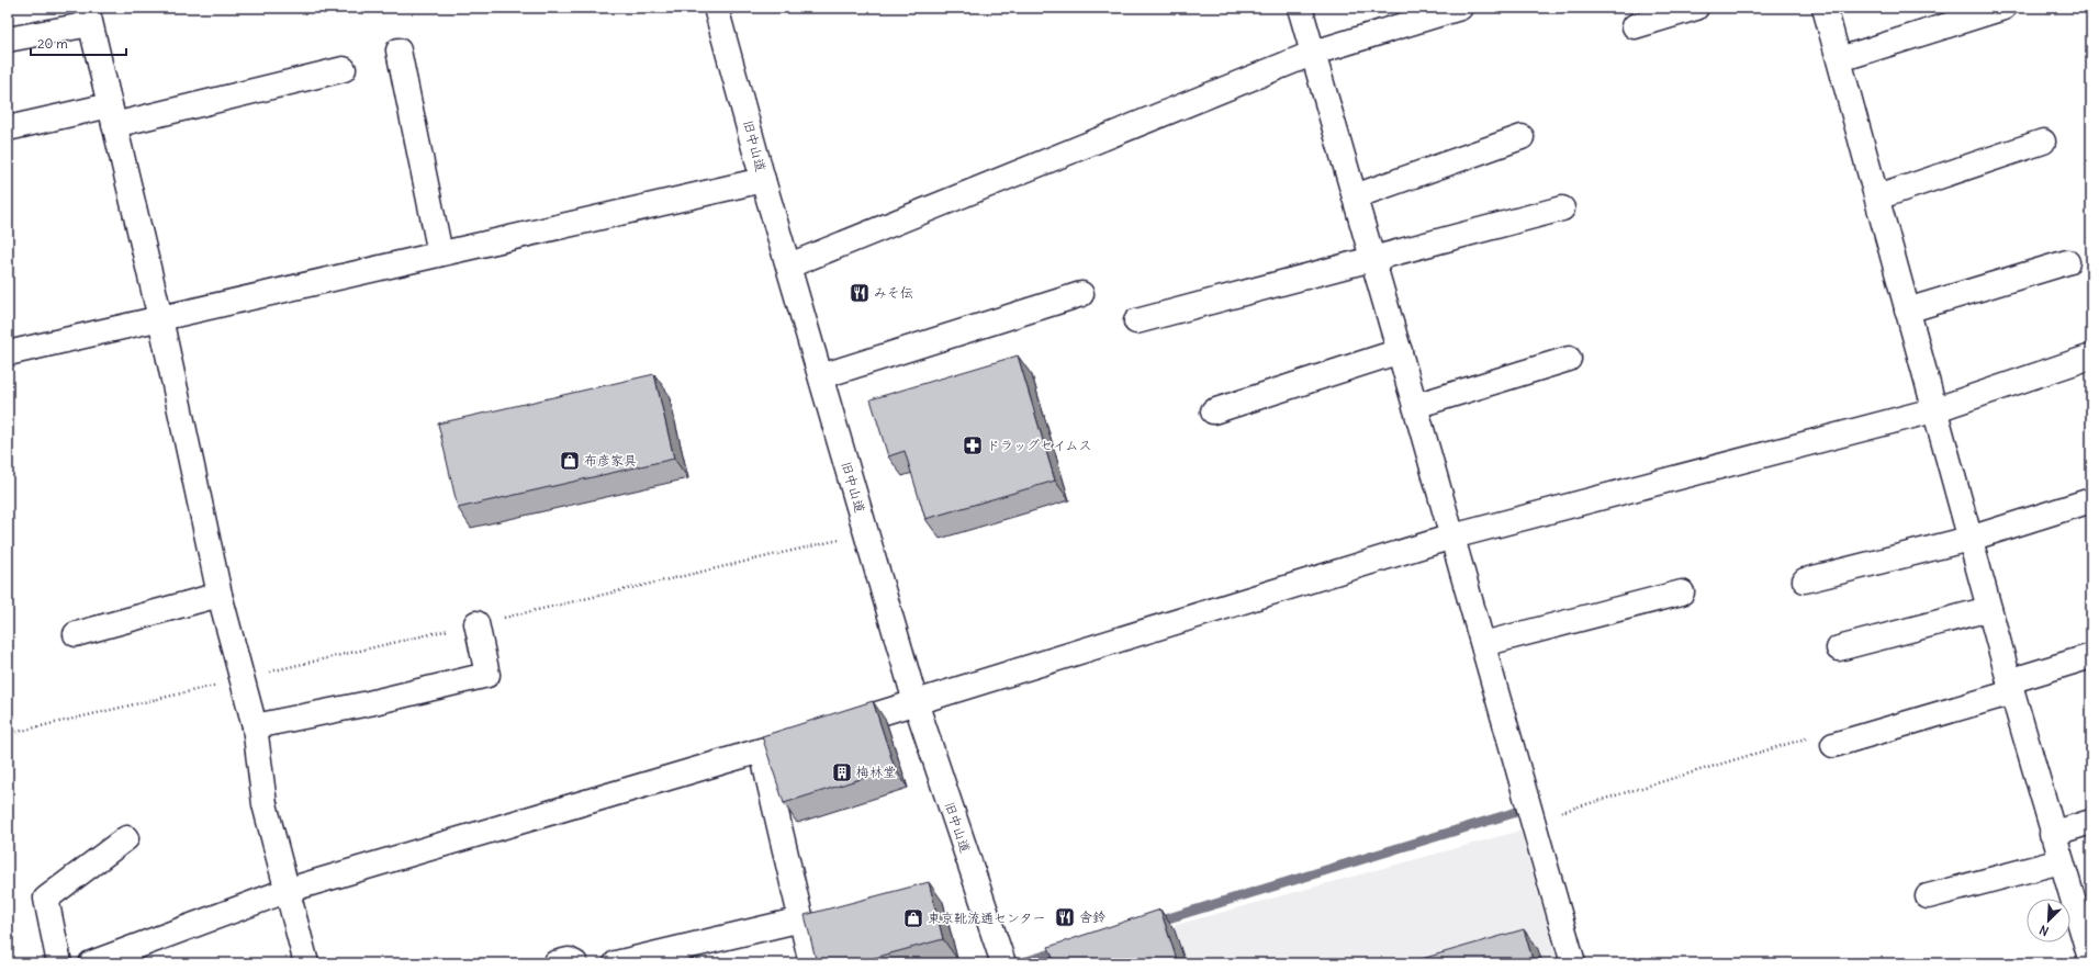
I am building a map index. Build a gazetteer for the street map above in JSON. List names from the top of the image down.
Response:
{
  "streets": {
    "street": ["旧中山道"]
  },
  "places": {
    "restaurant": ["みそ伝", "舎鈴"],
    "pharmacy": ["ドラッグセイムス"],
    "shop": ["布彦家具", "東京靴流通センター"],
    "building": ["梅林堂"]
  },
  "scale_bar": "20 m",
  "north": "bottom left"
}
